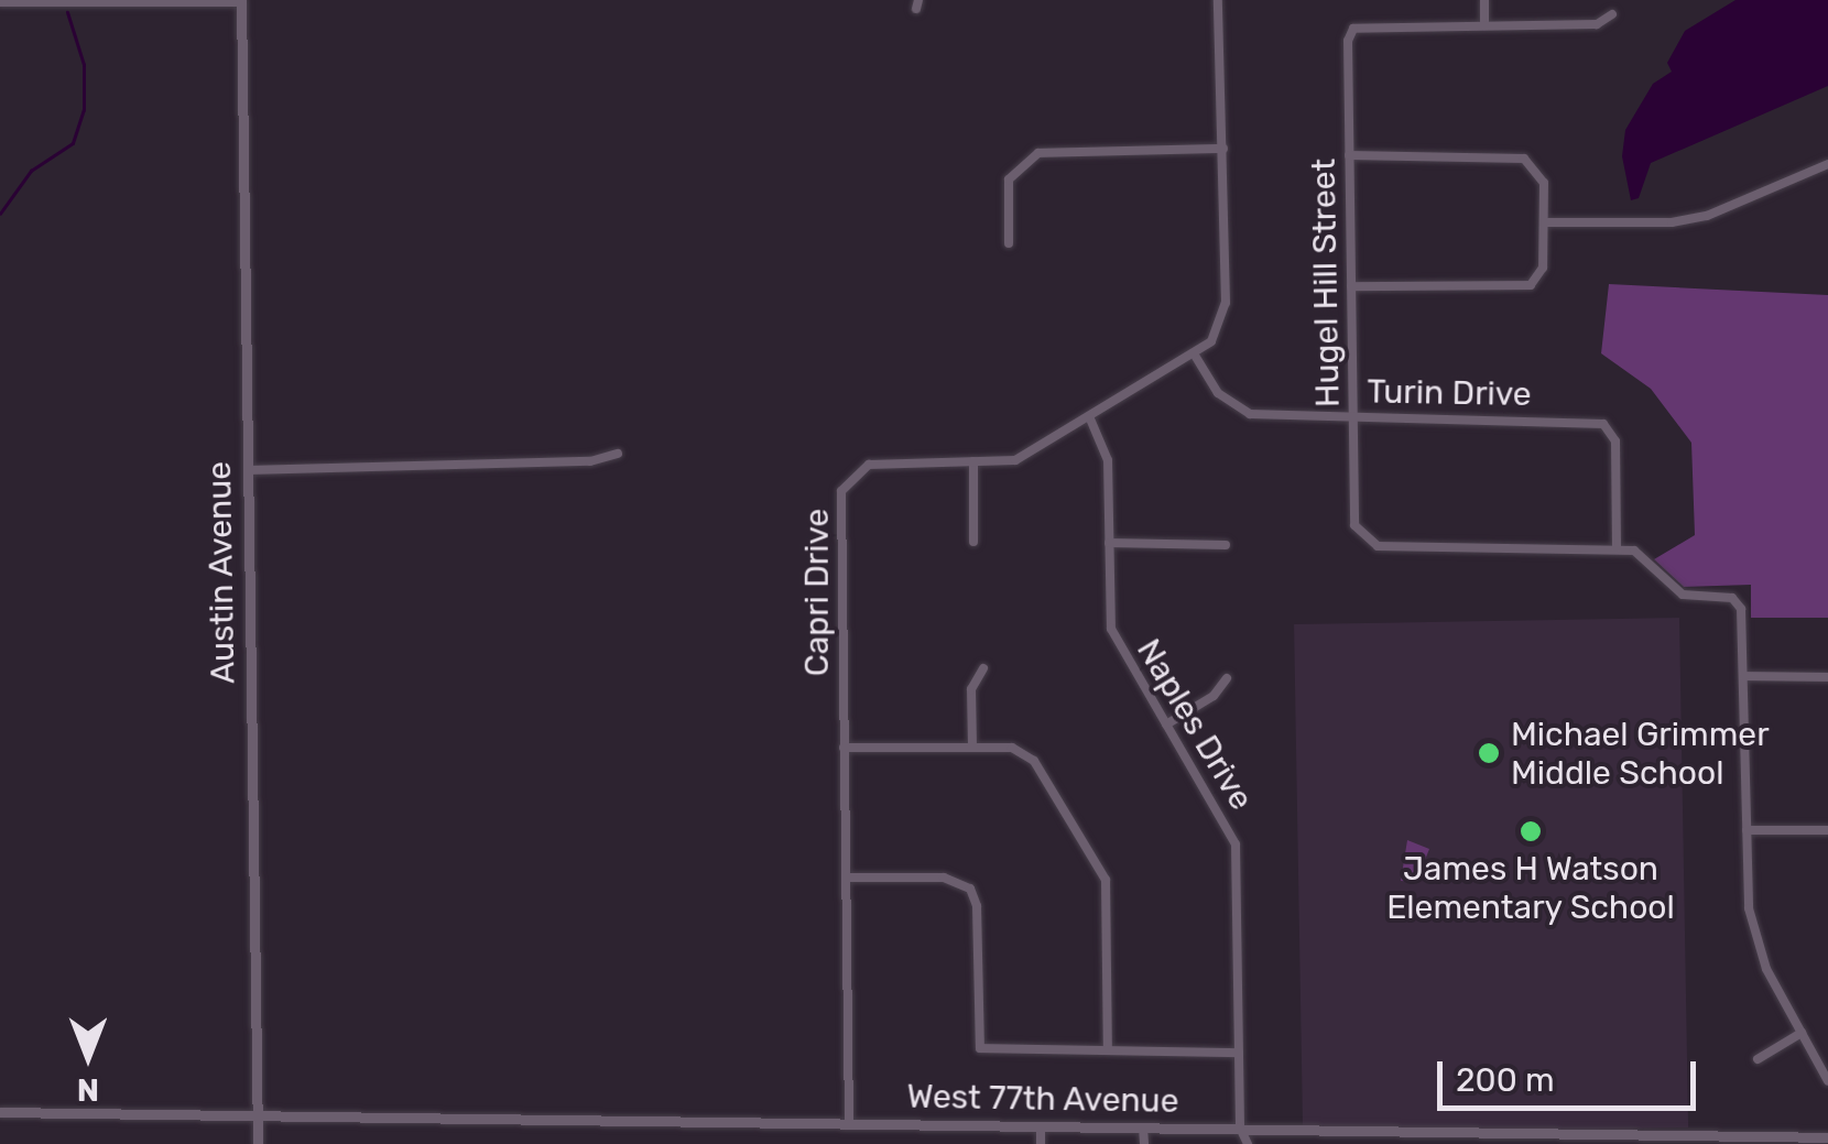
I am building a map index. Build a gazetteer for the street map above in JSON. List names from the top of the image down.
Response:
{
  "streets": {
    "street": [
      "Hugel Hill Street",
      "Turin Drive",
      "Austin Avenue",
      "Capri Drive",
      "Naples Drive",
      "West 77th Avenue"
    ]
  },
  "crossings": [
    ["Hugel Hill Street", "Turin Drive"],
    ["Turin Drive", "Capri Drive"],
    ["Austin Avenue", "West 77th Avenue"],
    ["Capri Drive", "Naples Drive"],
    ["Capri Drive", "West 77th Avenue"],
    ["Naples Drive", "West 77th Avenue"]
  ],
  "places": ["Michael Grimmer Middle School", "James H Watson Elementary School"],
  "scale_bar": "200 m",
  "north": "bottom"
}
